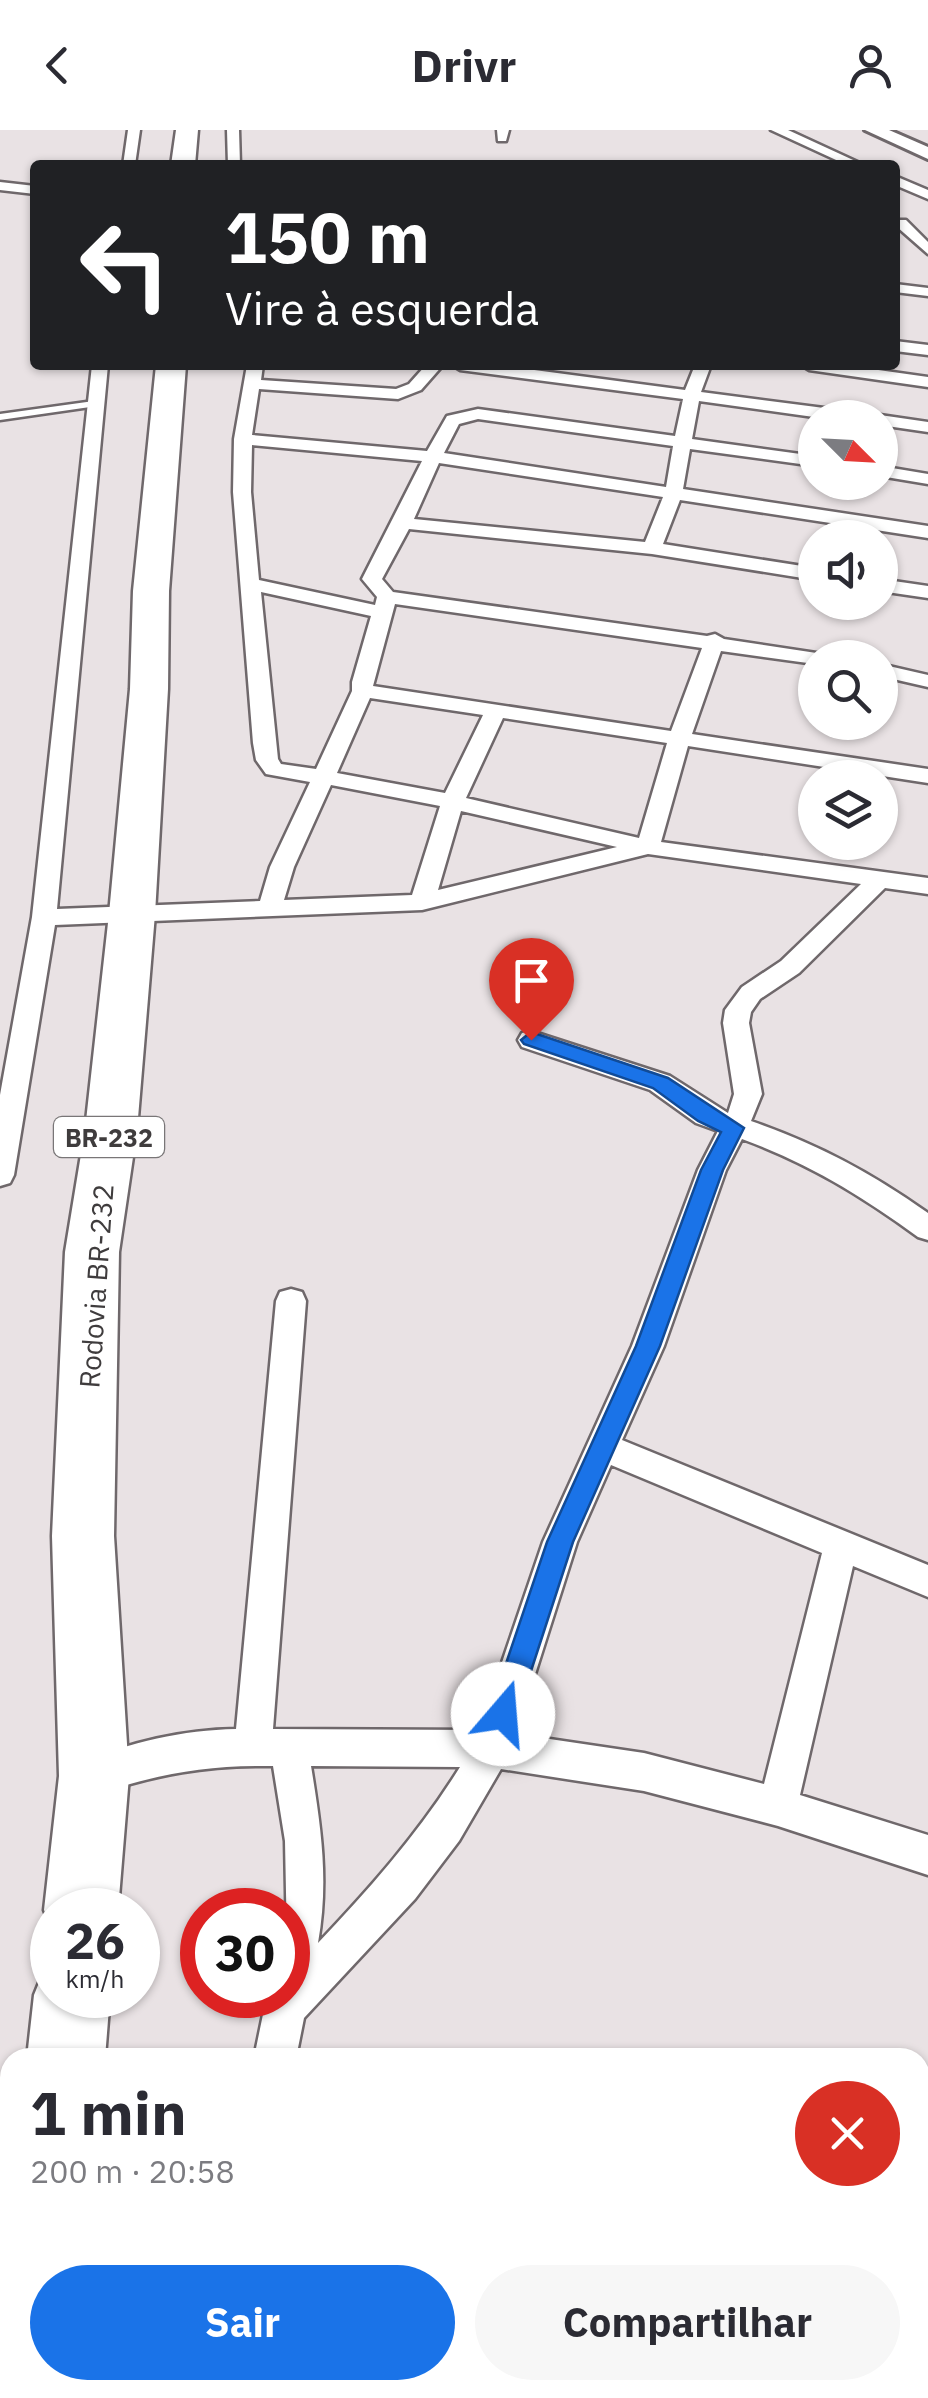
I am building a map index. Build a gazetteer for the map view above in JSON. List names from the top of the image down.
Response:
{
  "streets": {
    "highway": ["BR-232", "Rodovia BR-232"]
  },
  "north": "bottom right",
  "page": {
    "header": "Drivr",
    "turn": ["150 m", "Vire à esquerda"],
    "speed": "26 km/h",
    "limit": "30",
    "heading": ["1 min", "200 m · 20:58"],
    "buttons": ["Sair", "Compartilhar"]
  }
}
